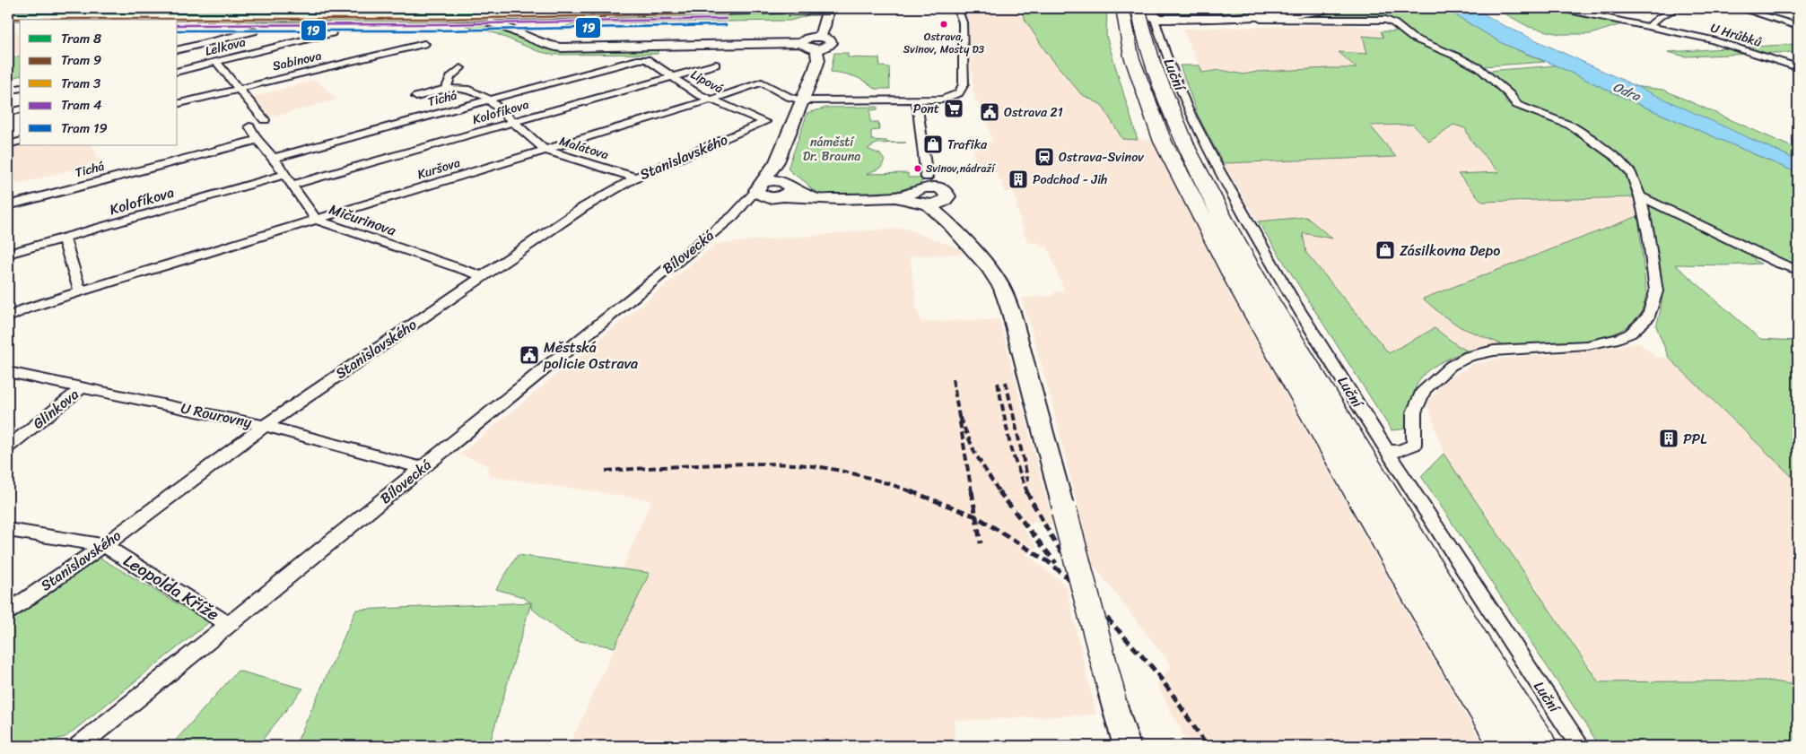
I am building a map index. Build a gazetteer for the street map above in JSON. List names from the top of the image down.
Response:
{
  "streets": {
    "street": [
      "U Hrůbků",
      "Lelkova",
      "Sabinova",
      "Luční",
      "Lipová",
      "Tichá",
      "Kolofíkova",
      "Malátova",
      "Stanislavského",
      "Kuršova",
      "Mičurinova",
      "Bílovecká",
      "Glinkova",
      "U Rourovny",
      "Leopolda Kříže"
    ]
  },
  "crossings": [
    ["Lipová", "Tichá"],
    ["Lipová", "Kolofíkova"],
    ["Lipová", "Stanislavského"],
    ["Lipová", "Kuršova"],
    ["Tichá", "Malátova"],
    ["Tichá", "Mičurinova"],
    ["Kolofíkova", "Malátova"],
    ["Kolofíkova", "Mičurinova"],
    ["Malátova", "Stanislavského"],
    ["Malátova", "Kuršova"],
    ["Stanislavského", "Mičurinova"],
    ["Stanislavského", "U Rourovny"],
    ["Stanislavského", "Leopolda Kříže"],
    ["Kuršova", "Mičurinova"],
    ["Bílovecká", "U Rourovny"],
    ["Bílovecká", "Leopolda Kříže"],
    ["Glinkova", "U Rourovny"]
  ],
  "water": ["Odra"],
  "parks": ["náměstí Dr. Brauna"],
  "places": {
    "other": ["Ostrava, Svinov, Mosty D3", "Svinov,nádraží"],
    "supermarket": ["Pont"],
    "public building": ["Ostrava 21", "Městská policie Ostrava"],
    "shop": ["Trafika", "Zásilkovna Depo"],
    "station": ["Ostrava-Svinov"],
    "building": ["Podchod - Jih", "PPL"]
  },
  "lines": [
    "tram line 8",
    "tram line 3",
    "tram line 9",
    "tram line 4",
    "tram line 19"
  ],
  "legend": [
    "Tram 8",
    "Tram 9",
    "Tram 3",
    "Tram 4",
    "Tram 19"
  ]
}
